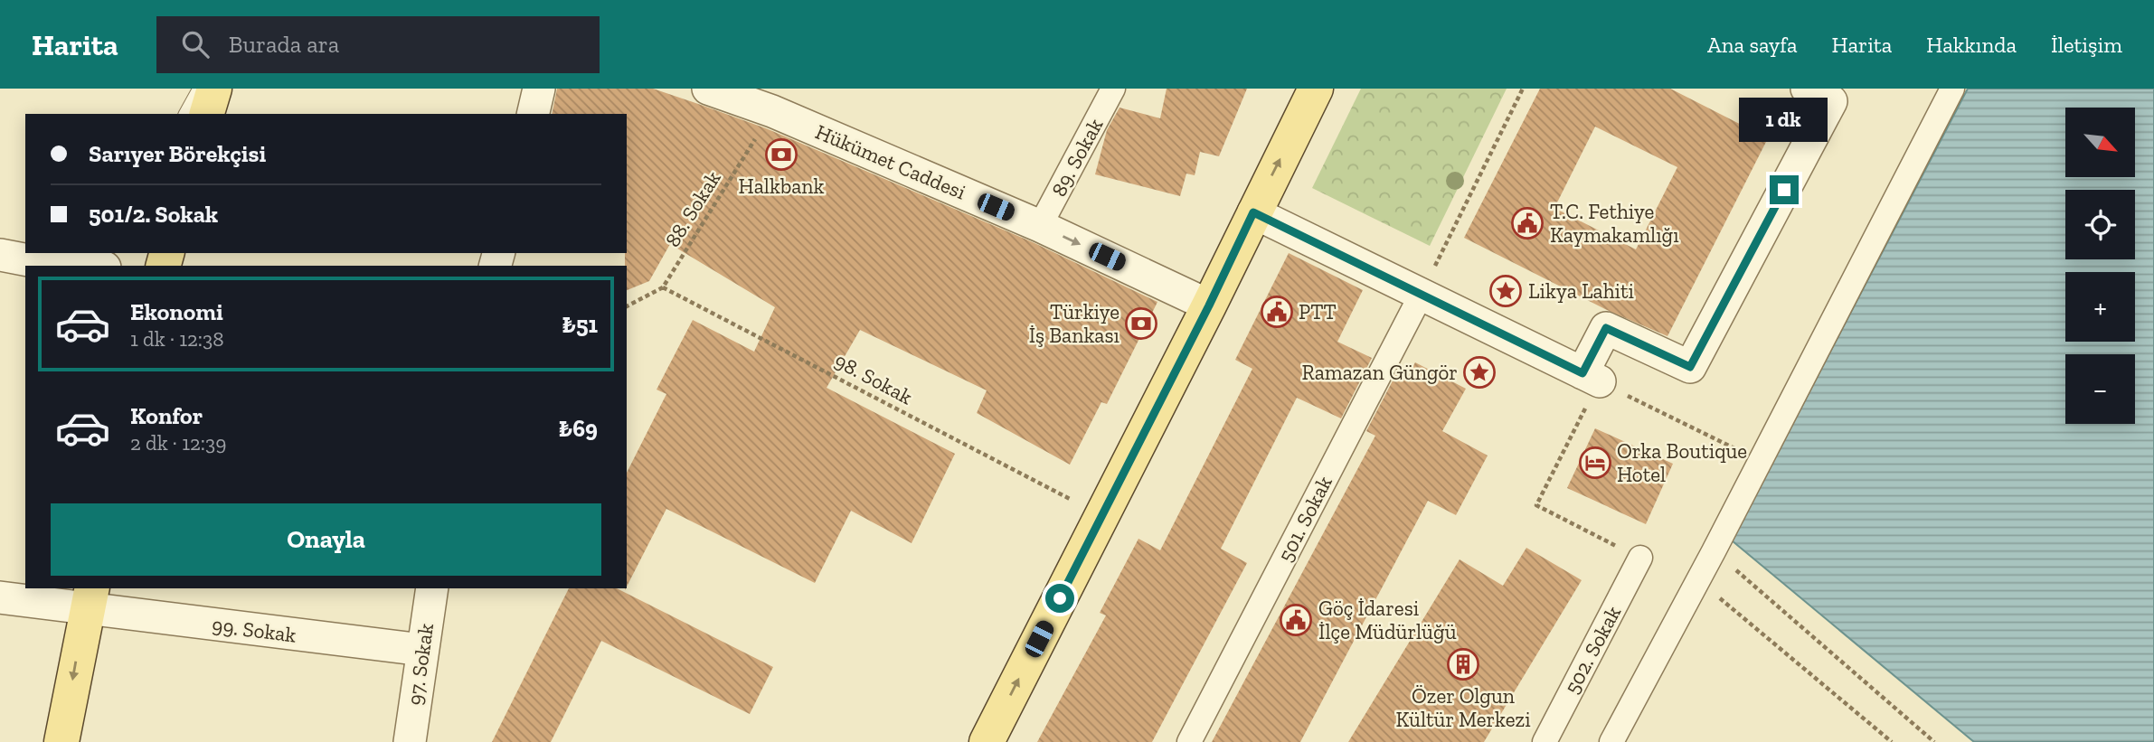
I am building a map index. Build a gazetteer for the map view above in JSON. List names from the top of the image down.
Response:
{
  "streets": {
    "street": [
      "89. Sokak",
      "Hükümet Caddesi",
      "501. Sokak",
      "99. Sokak",
      "502. Sokak",
      "97. Sokak"
    ],
    "path": ["88. Sokak", "98. Sokak"]
  },
  "crossings": [
    ["89. Sokak", "Hükümet Caddesi"],
    ["Hükümet Caddesi", "88. Sokak"],
    ["88. Sokak", "98. Sokak"],
    ["99. Sokak", "97. Sokak"]
  ],
  "places": {
    "bank": ["Halkbank", "Türkiye İş Bankası"],
    "public building": ["T.C. Fethiye Kaymakamlığı", "PTT", "Göç İdaresi İlçe Müdürlüğü"],
    "place": ["Likya Lahiti", "Ramazan Güngör"],
    "hotel": ["Orka Boutique Hotel"],
    "building": ["Özer Olgun Kültür Merkezi"]
  },
  "north": "bottom right",
  "page": {
    "header": "Harita",
    "search": "Burada ara",
    "nav": [
      "Ana sayfa",
      "Harita",
      "Hakkında",
      "İletişim"
    ],
    "bubble": "1 dk",
    "map_buttons": ["+", "−"],
    "banner": ["Sarıyer Börekçisi", "501/2. Sokak"],
    "list": [
      {
        "name": "Ekonomi",
        "note": "1 dk · 12:38",
        "value": "₺51"
      },
      {
        "name": "Konfor",
        "note": "2 dk · 12:39",
        "value": "₺69"
      }
    ],
    "buttons": "Onayla"
  }
}
